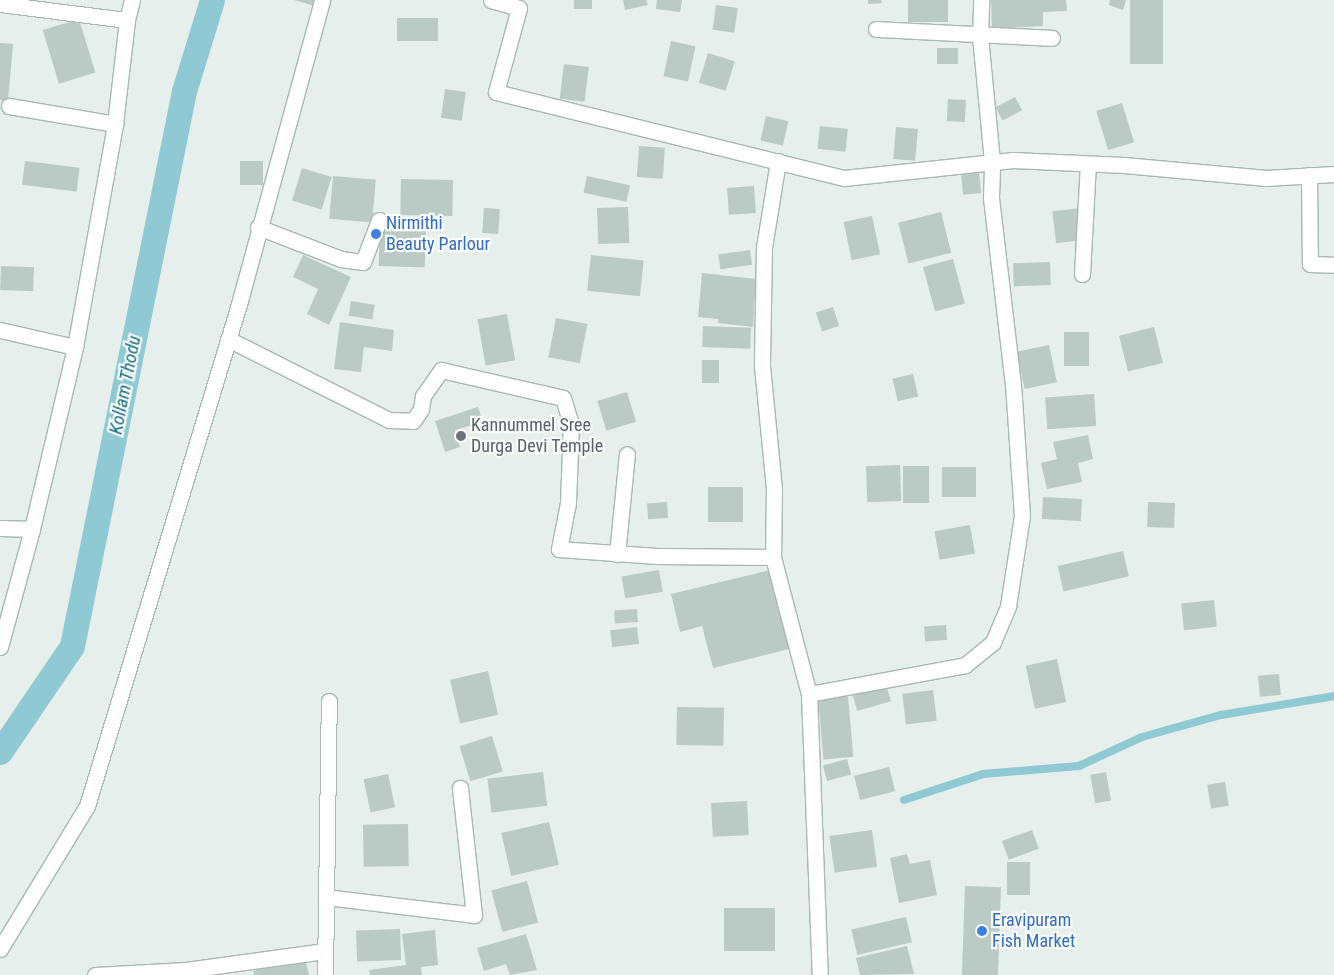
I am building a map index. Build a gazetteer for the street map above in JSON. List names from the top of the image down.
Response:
{
  "water": ["Kollam Thodu"],
  "places": ["Nirmithi Beauty Parlour", "Kannummel Sree Durga Devi Temple", "Eravipuram Fish Market"]
}
